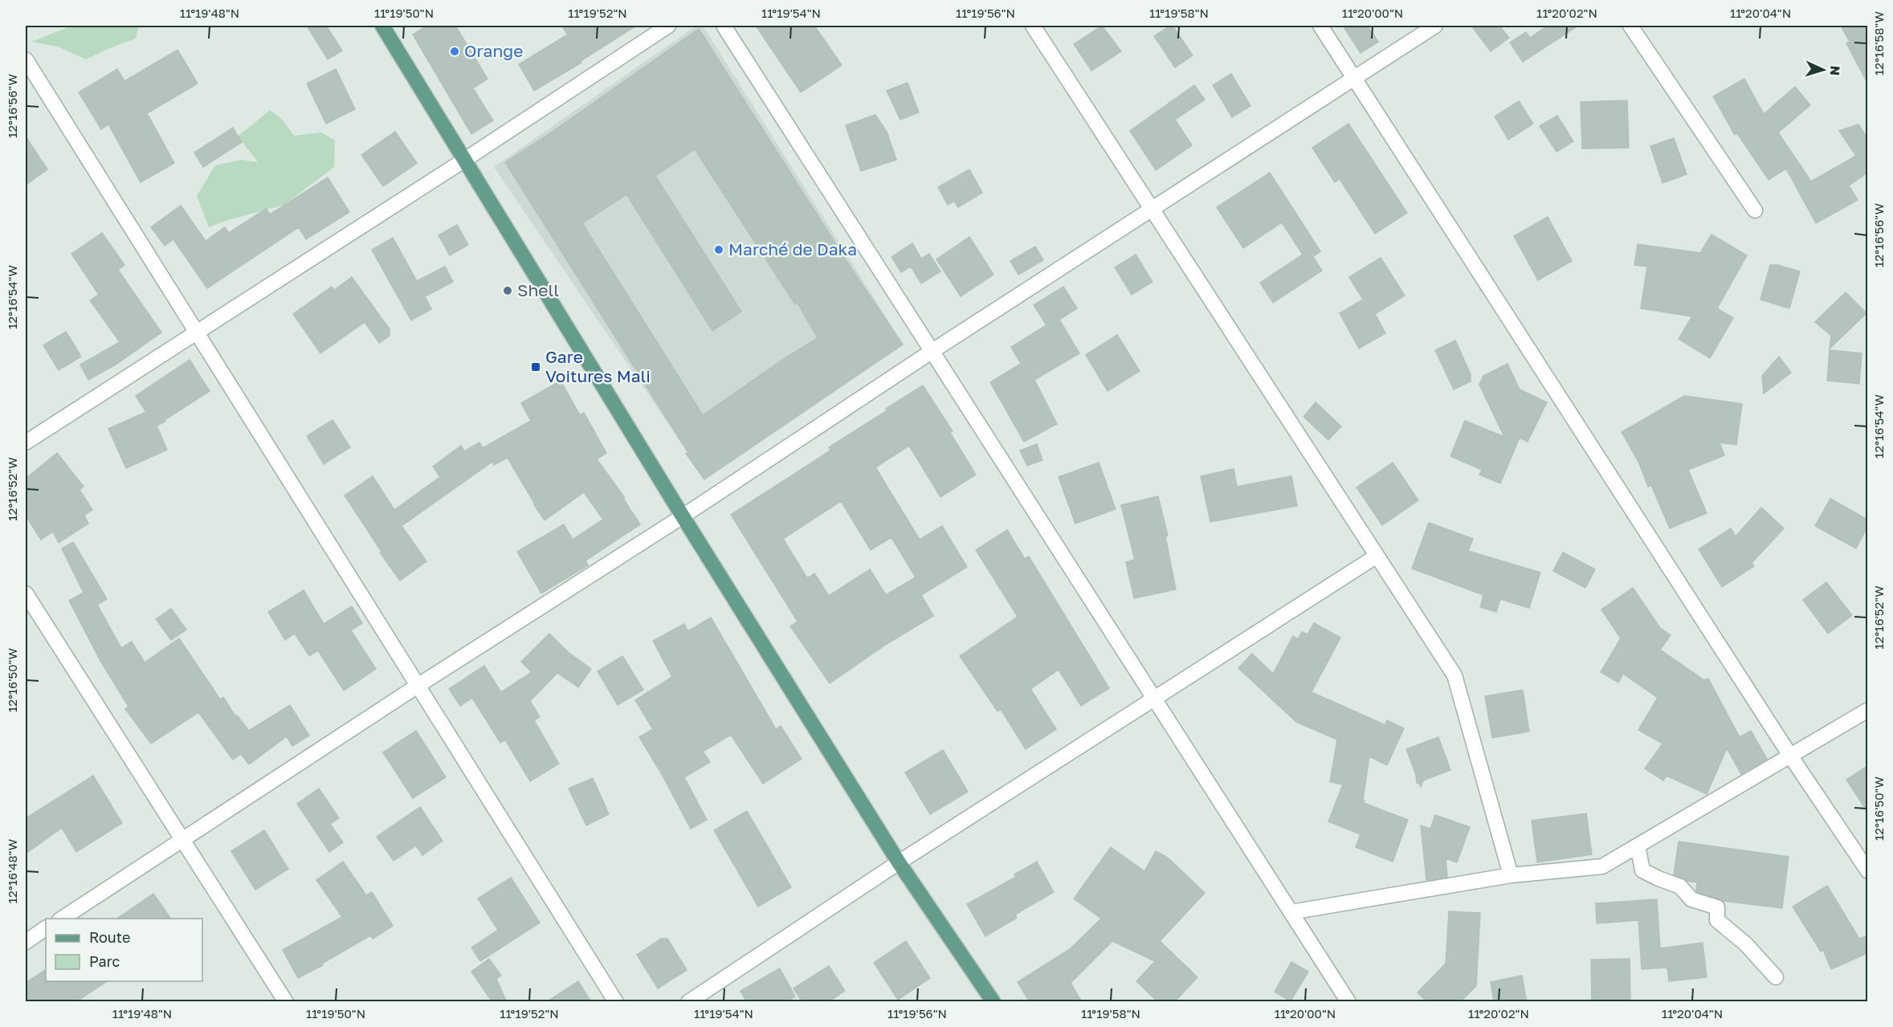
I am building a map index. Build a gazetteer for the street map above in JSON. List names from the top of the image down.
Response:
{
  "places": {
    "other": ["Orange", "Marché de Daka", "Shell"],
    "transit": ["Gare Voitures Mali"]
  },
  "legend": ["Route", "Parc"],
  "north": "right",
  "coordinates": [
    "11°19'48\"N",
    "11°19'50\"N",
    "11°19'52\"N",
    "11°19'54\"N",
    "11°19'56\"N",
    "11°19'58\"N",
    "11°20'00\"N",
    "11°20'02\"N",
    "11°20'04\"N",
    "12°16'58\"W",
    "12°16'56\"W",
    "12°16'54\"W",
    "12°16'52\"W",
    "12°16'50\"W",
    "12°16'48\"W"
  ]
}
